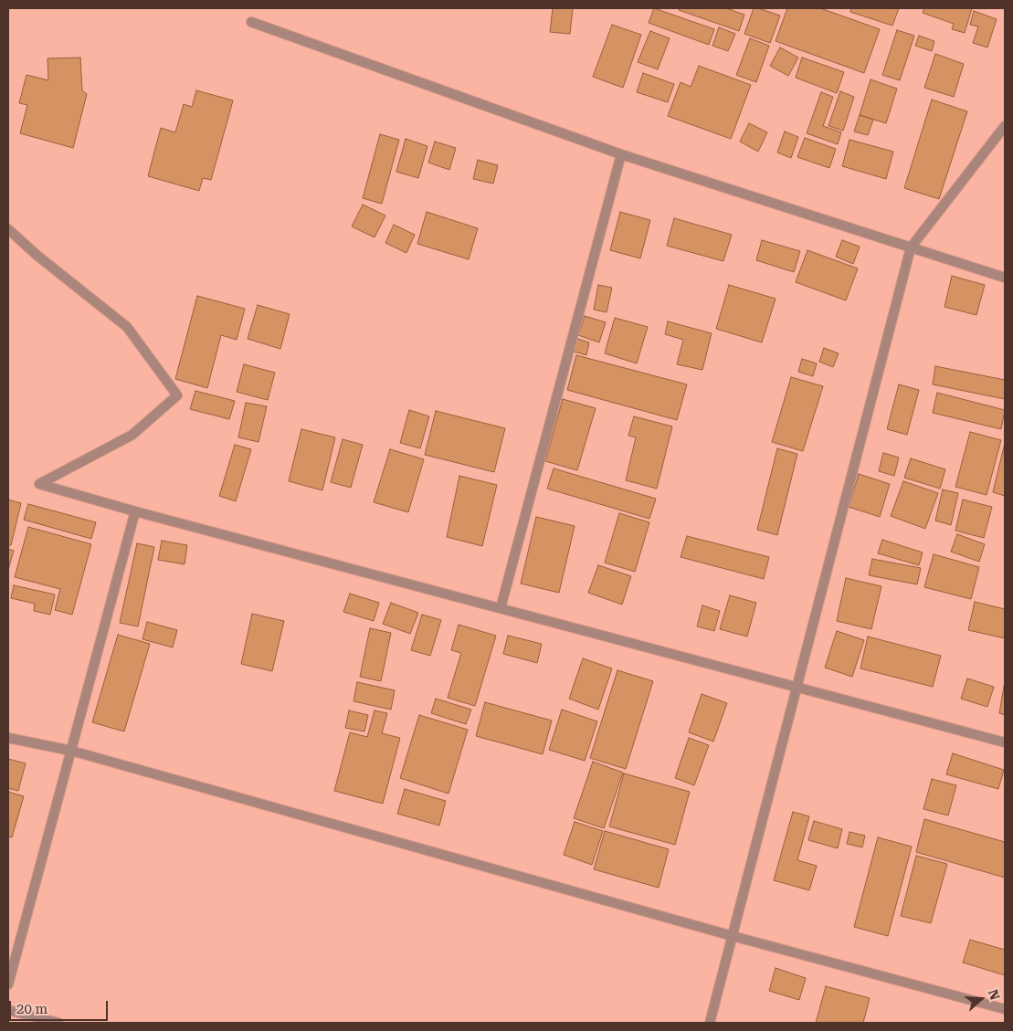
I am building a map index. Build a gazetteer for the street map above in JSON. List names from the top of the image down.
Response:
{
  "scale_bar": "20 m",
  "north": "right"
}
